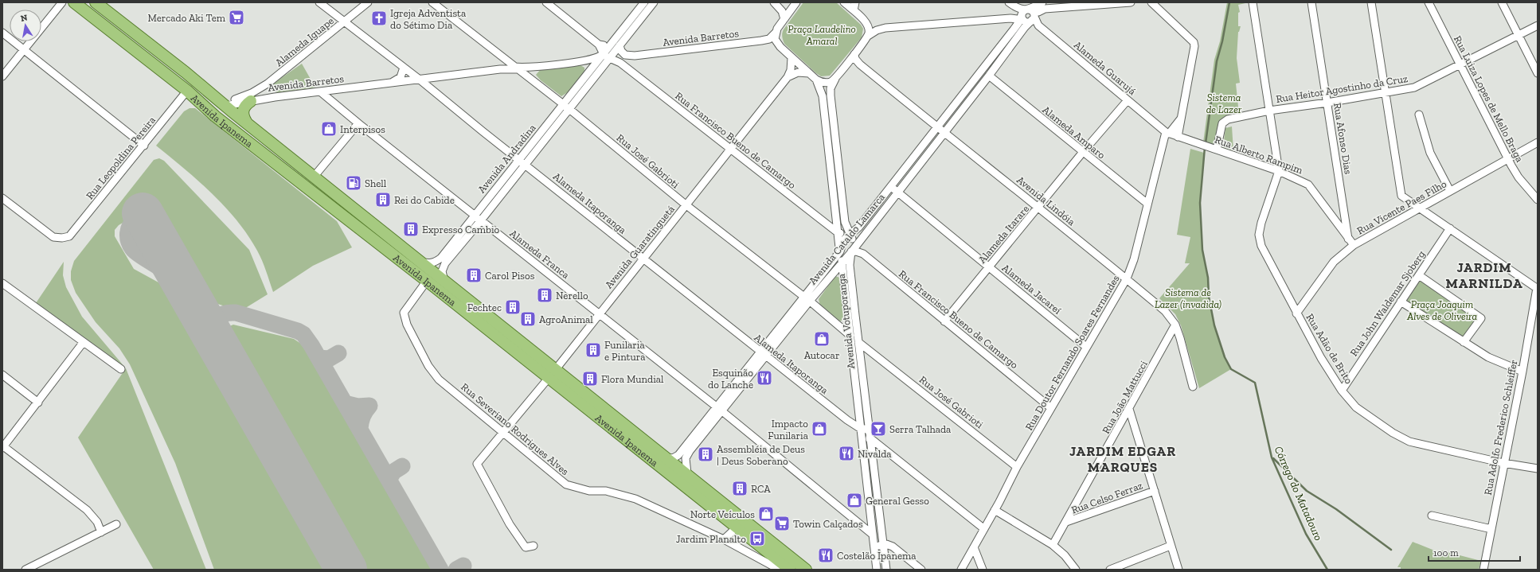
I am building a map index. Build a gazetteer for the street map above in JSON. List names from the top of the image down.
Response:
{
  "streets": {
    "main road": ["Avenida Ipanema"],
    "street": [
      "Avenida Barretos",
      "Alameda Iguape",
      "Alameda Guarujá",
      "Rua Heitor Agostinho da Cruz",
      "Rua Luiza Lopes de Mello Braga",
      "Alameda Amparo",
      "Rua Afonso Dias",
      "Rua Francisco Bueno de Camargo",
      "Rua Alberto Rampim",
      "Rua Leopoldina Pereira",
      "Avenida Andradina",
      "Rua José Gabrioti",
      "Avenida Lindóia",
      "Alameda Itaporanga",
      "Rua Vicente Paes Filho",
      "Alameda Itarare",
      "Avenida Cataldo Lamarca",
      "Avenida Guaratinguetá",
      "Alameda Franca",
      "Alameda Jacareí",
      "Rua John Waldemar Sjoberg",
      "Avenida Votuporanga",
      "Rua Adão de Brito",
      "Rua Doutor Fernando Soares Fernandes",
      "Rua João Mattucci",
      "Rua Adolfo Frederico Schleiffer",
      "Rua Severiano Rodrigues Alves",
      "Rua Celso Ferraz"
    ]
  },
  "crossings": [
    ["Avenida Barretos", "Alameda Iguape"],
    ["Avenida Barretos", "Avenida Ipanema"],
    ["Avenida Barretos", "Avenida Andradina"],
    ["Avenida Barretos", "Rua José Gabrioti"],
    ["Avenida Barretos", "Alameda Itaporanga"],
    ["Avenida Barretos", "Alameda Franca"],
    ["Alameda Iguape", "Avenida Ipanema"],
    ["Alameda Iguape", "Alameda Itaporanga"],
    ["Alameda Guarujá", "Rua Alberto Rampim"],
    ["Alameda Guarujá", "Alameda Itarare"],
    ["Alameda Guarujá", "Avenida Cataldo Lamarca"],
    ["Alameda Guarujá", "Rua Doutor Fernando Soares Fernandes"],
    ["Rua Heitor Agostinho da Cruz", "Rua Luiza Lopes de Mello Braga"],
    ["Rua Heitor Agostinho da Cruz", "Rua Afonso Dias"],
    ["Rua Heitor Agostinho da Cruz", "Rua Alberto Rampim"],
    ["Rua Luiza Lopes de Mello Braga", "Rua Vicente Paes Filho"],
    ["Avenida Ipanema", "Rua Leopoldina Pereira"],
    ["Avenida Ipanema", "Avenida Andradina"],
    ["Avenida Ipanema", "Avenida Cataldo Lamarca"],
    ["Avenida Ipanema", "Avenida Guaratinguetá"],
    ["Avenida Ipanema", "Rua Severiano Rodrigues Alves"],
    ["Alameda Amparo", "Alameda Itarare"],
    ["Alameda Amparo", "Avenida Cataldo Lamarca"],
    ["Alameda Amparo", "Rua Doutor Fernando Soares Fernandes"],
    ["Rua Afonso Dias", "Rua Alberto Rampim"],
    ["Rua Afonso Dias", "Rua Vicente Paes Filho"],
    ["Rua Francisco Bueno de Camargo", "Avenida Andradina"],
    ["Rua Francisco Bueno de Camargo", "Alameda Itarare"],
    ["Rua Francisco Bueno de Camargo", "Avenida Cataldo Lamarca"],
    ["Rua Francisco Bueno de Camargo", "Avenida Guaratinguetá"],
    ["Rua Francisco Bueno de Camargo", "Avenida Votuporanga"],
    ["Rua Francisco Bueno de Camargo", "Rua Doutor Fernando Soares Fernandes"],
    ["Rua Alberto Rampim", "Rua Vicente Paes Filho"],
    ["Rua Alberto Rampim", "Rua Adão de Brito"],
    ["Rua Alberto Rampim", "Rua Doutor Fernando Soares Fernandes"],
    ["Avenida Andradina", "Rua José Gabrioti"],
    ["Avenida Andradina", "Alameda Itaporanga"],
    ["Avenida Andradina", "Alameda Franca"],
    ["Rua José Gabrioti", "Avenida Cataldo Lamarca"],
    ["Rua José Gabrioti", "Avenida Guaratinguetá"],
    ["Rua José Gabrioti", "Avenida Votuporanga"],
    ["Rua José Gabrioti", "Rua Doutor Fernando Soares Fernandes"],
    ["Avenida Lindóia", "Alameda Itarare"],
    ["Avenida Lindóia", "Avenida Cataldo Lamarca"],
    ["Avenida Lindóia", "Rua Doutor Fernando Soares Fernandes"],
    ["Avenida Lindóia", "Rua João Mattucci"],
    ["Alameda Itaporanga", "Avenida Cataldo Lamarca"],
    ["Alameda Itaporanga", "Avenida Guaratinguetá"],
    ["Alameda Itaporanga", "Avenida Votuporanga"],
    ["Rua Vicente Paes Filho", "Rua Adão de Brito"],
    ["Alameda Itarare", "Alameda Jacareí"],
    ["Avenida Cataldo Lamarca", "Alameda Franca"],
    ["Avenida Cataldo Lamarca", "Alameda Jacareí"],
    ["Avenida Cataldo Lamarca", "Avenida Votuporanga"],
    ["Avenida Guaratinguetá", "Alameda Franca"],
    ["Avenida Guaratinguetá", "Rua Severiano Rodrigues Alves"],
    ["Alameda Franca", "Avenida Votuporanga"],
    ["Alameda Jacareí", "Rua Doutor Fernando Soares Fernandes"],
    ["Rua John Waldemar Sjoberg", "Rua Adão de Brito"],
    ["Rua Adão de Brito", "Rua Adolfo Frederico Schleiffer"],
    ["Rua João Mattucci", "Rua Celso Ferraz"]
  ],
  "districts": ["JARDIM MARNILDA", "JARDIM EDGAR MARQUES"],
  "water": ["Córrego do Matadouro"],
  "parks": [
    "Praça Laudelino Amaral",
    "Sistema de Lazer",
    "Sistema de Lazer (invadida)",
    "Praça Joaquim Alves de Oliveira"
  ],
  "places": {
    "supermarket": ["Mercado Aki Tem", "Towin Calçados"],
    "church": ["Igreja Adventista do Sétimo Dia"],
    "shop": [
      "Interpisos",
      "Autocar",
      "Impacto Funilaria",
      "General Gesso",
      "Norte Veículos"
    ],
    "fuel station": ["Shell"],
    "building": [
      "Rei do Cabide",
      "Expresso Cambio",
      "Carol Pisos",
      "Nerello",
      "Fechtec",
      "AgroAnimal",
      "Funilaria e Pintura",
      "Flora Mundial",
      "Assembléia de Deus | Deus Soberano",
      "RCA"
    ],
    "restaurant": ["Esquinão do Lanche", "Nivalda", "Costelão Ipanema"],
    "bar": ["Serra Talhada"],
    "bus stop": ["Jardim Planalto"]
  },
  "scale_bar": "100 m",
  "north": "top"
}
